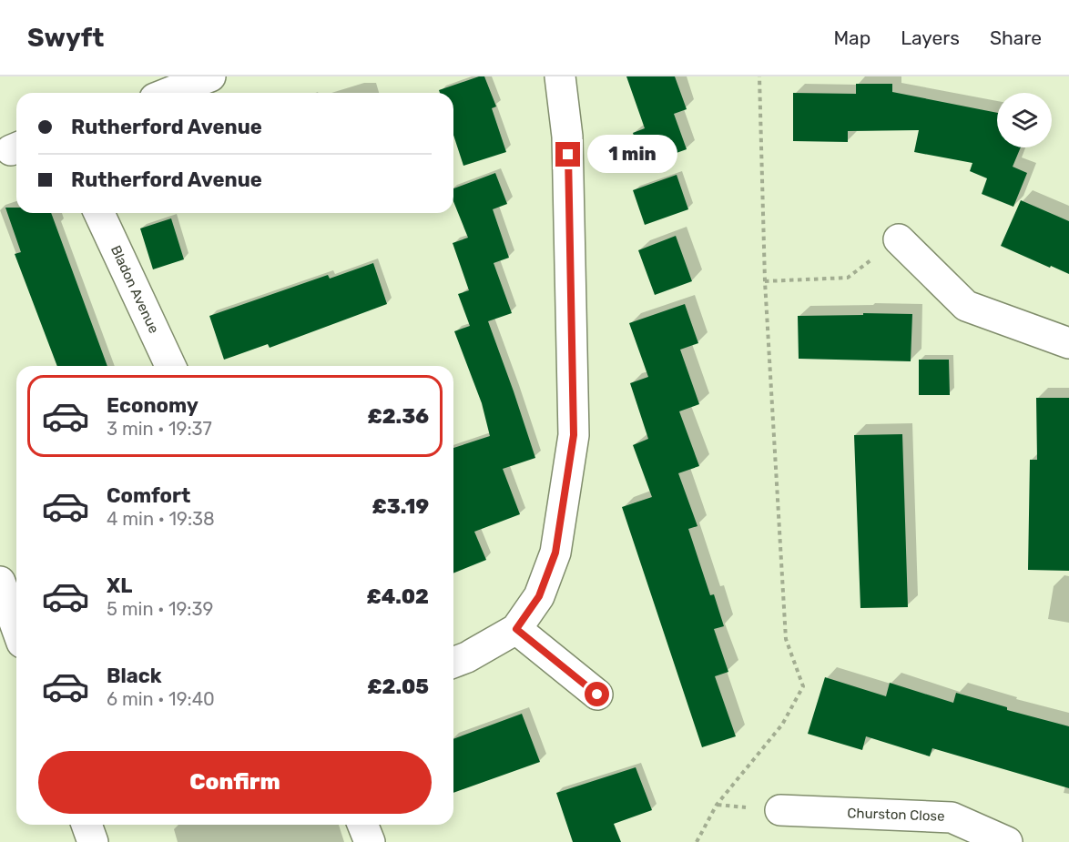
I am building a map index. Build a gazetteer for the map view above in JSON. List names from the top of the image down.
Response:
{
  "streets": {
    "street": ["Bladon Avenue", "Churston Close"]
  },
  "page": {
    "header": "Swyft",
    "nav": ["Map", "Layers", "Share"],
    "banner": ["Rutherford Avenue", "Rutherford Avenue"],
    "bubble": "1 min",
    "list": [
      {
        "name": "Economy",
        "note": "3 min · 19:37",
        "value": "£2.36"
      },
      {
        "name": "Comfort",
        "note": "4 min · 19:38",
        "value": "£3.19"
      },
      {
        "name": "XL",
        "note": "5 min · 19:39",
        "value": "£4.02"
      },
      {
        "name": "Black",
        "note": "6 min · 19:40",
        "value": "£2.05"
      }
    ],
    "buttons": "Confirm"
  }
}
